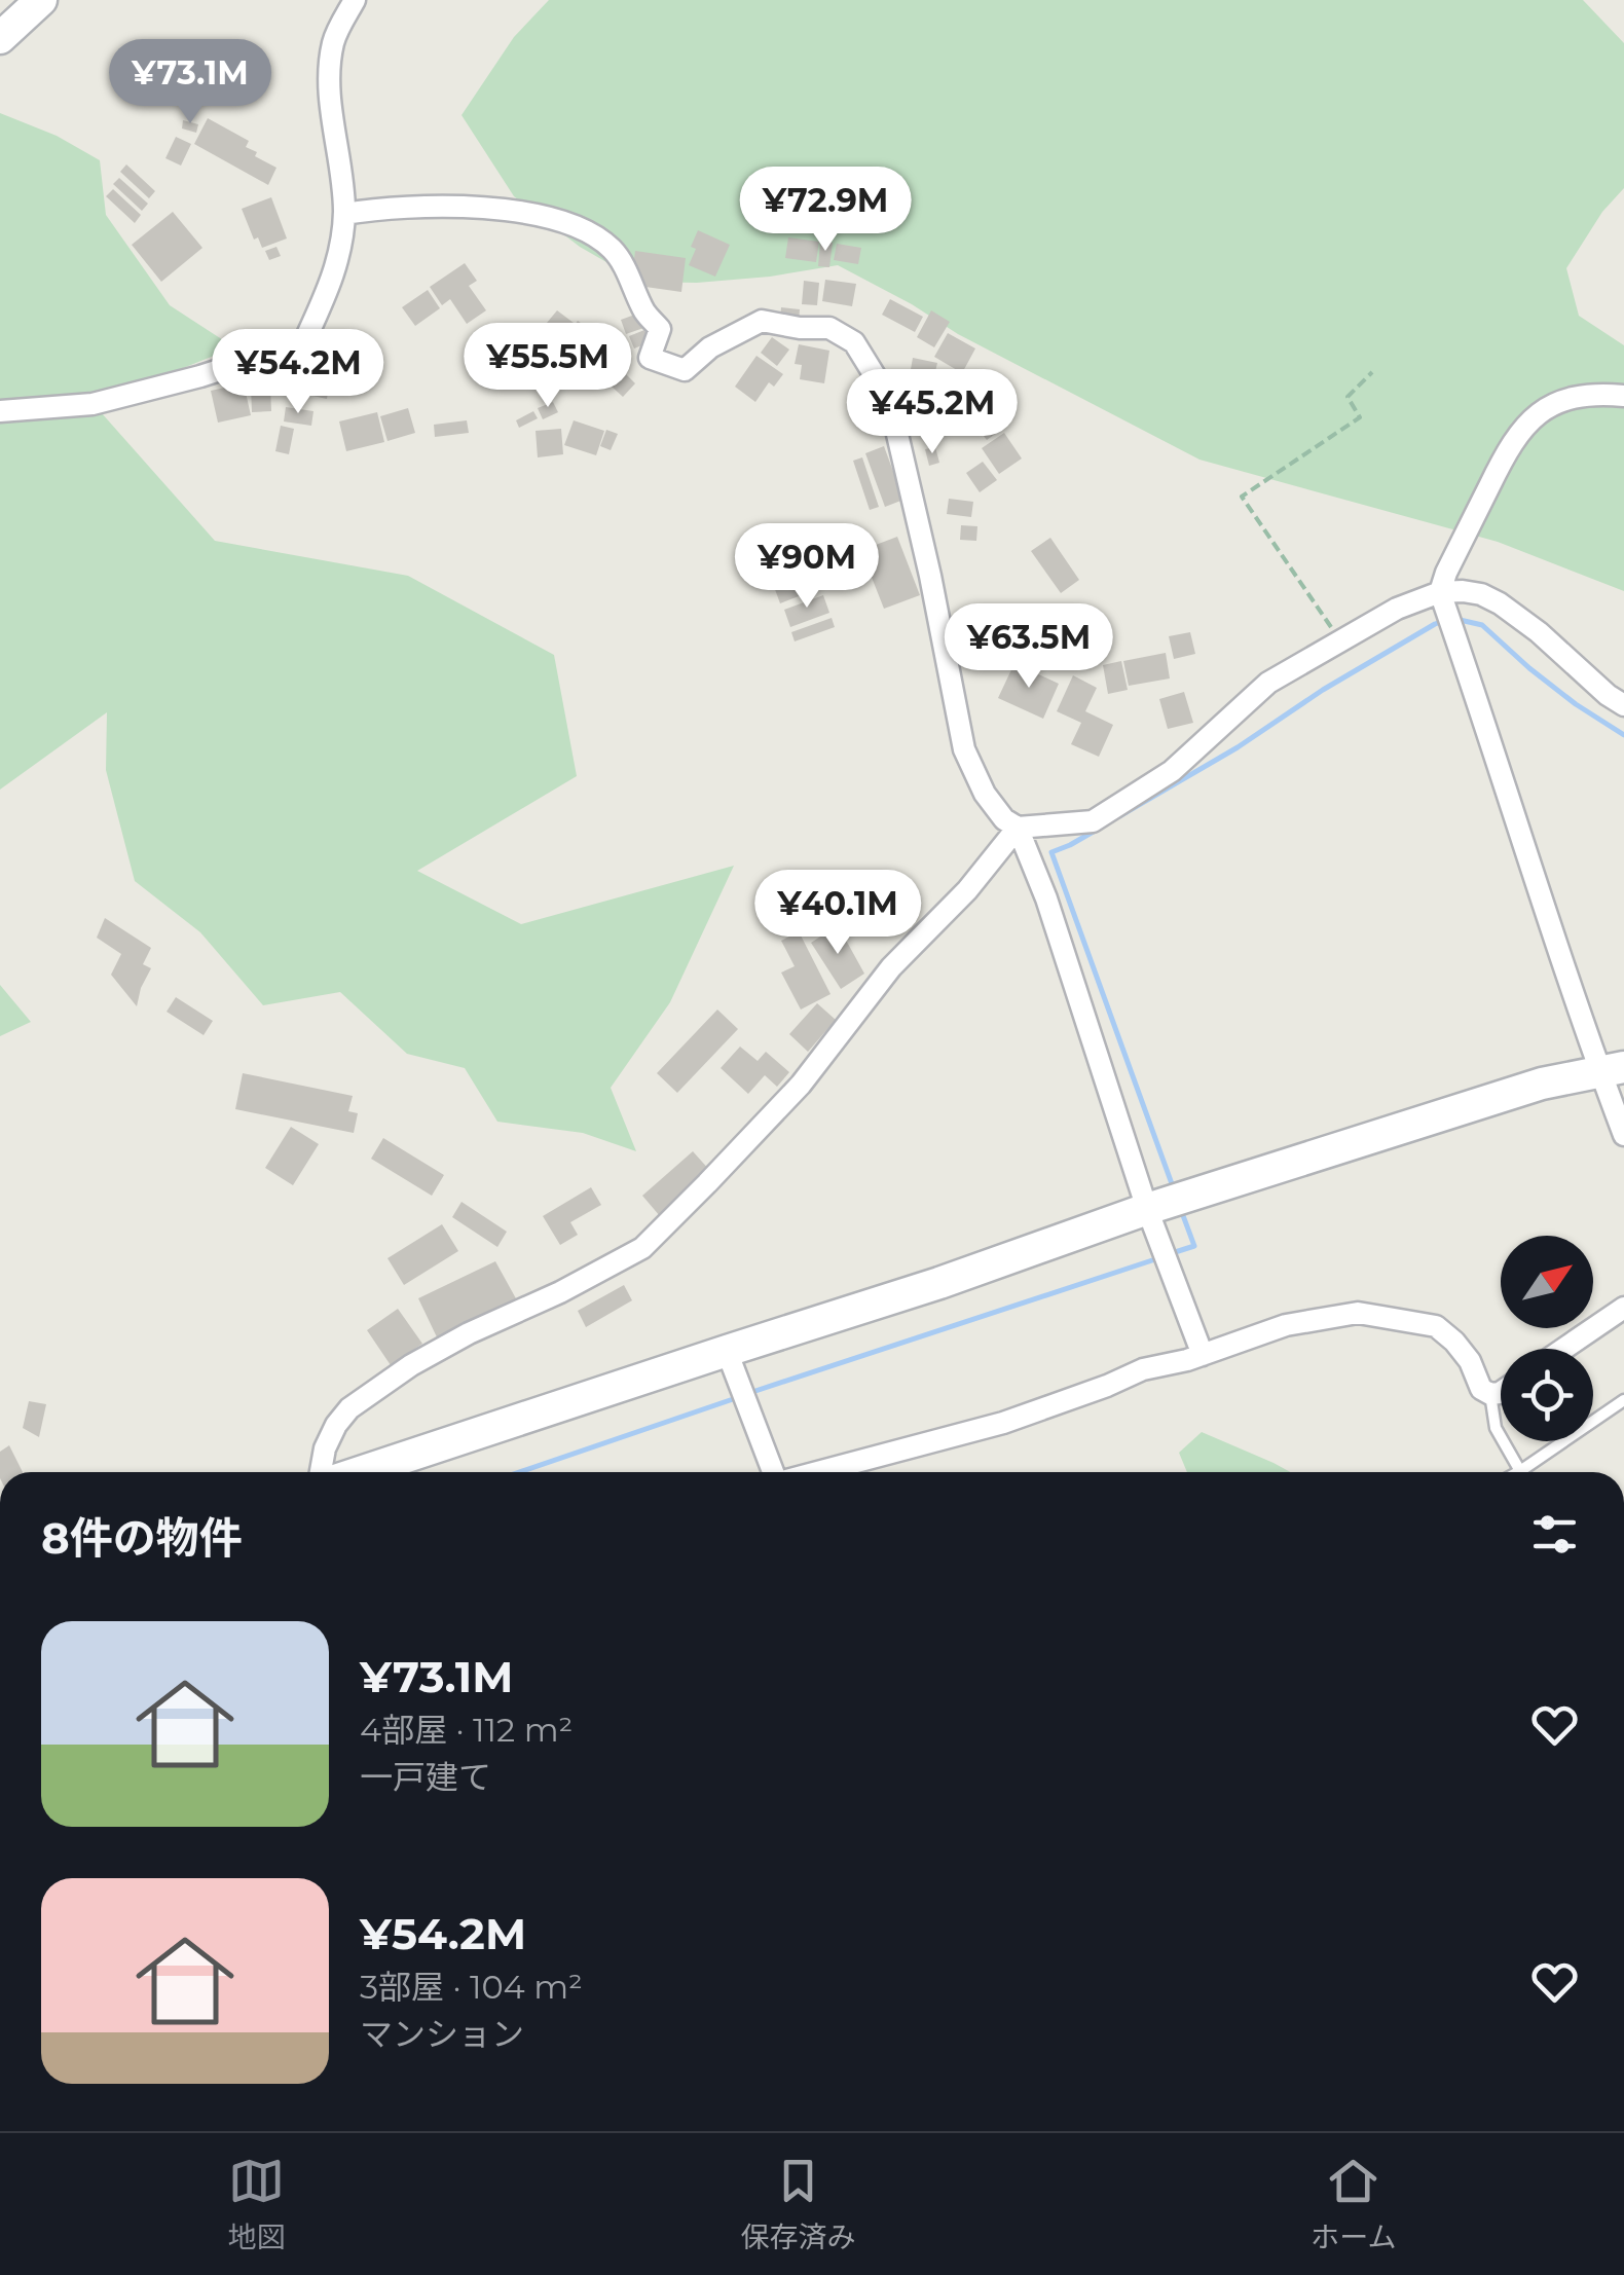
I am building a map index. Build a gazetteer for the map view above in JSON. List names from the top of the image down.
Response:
{
  "north": "top right",
  "page": {
    "price": [
      "¥73.1M",
      "¥72.9M",
      "¥55.5M",
      "¥54.2M",
      "¥45.2M",
      "¥90M",
      "¥63.5M",
      "¥40.1M"
    ],
    "heading": "8件の物件",
    "list": [
      {
        "name": "¥73.1M",
        "note": "4部屋 · 112 m² · 一戸建て"
      },
      {
        "name": "¥54.2M",
        "note": "3部屋 · 104 m² · マンション"
      }
    ],
    "tabs": ["地図", "保存済み", "ホーム"]
  }
}
